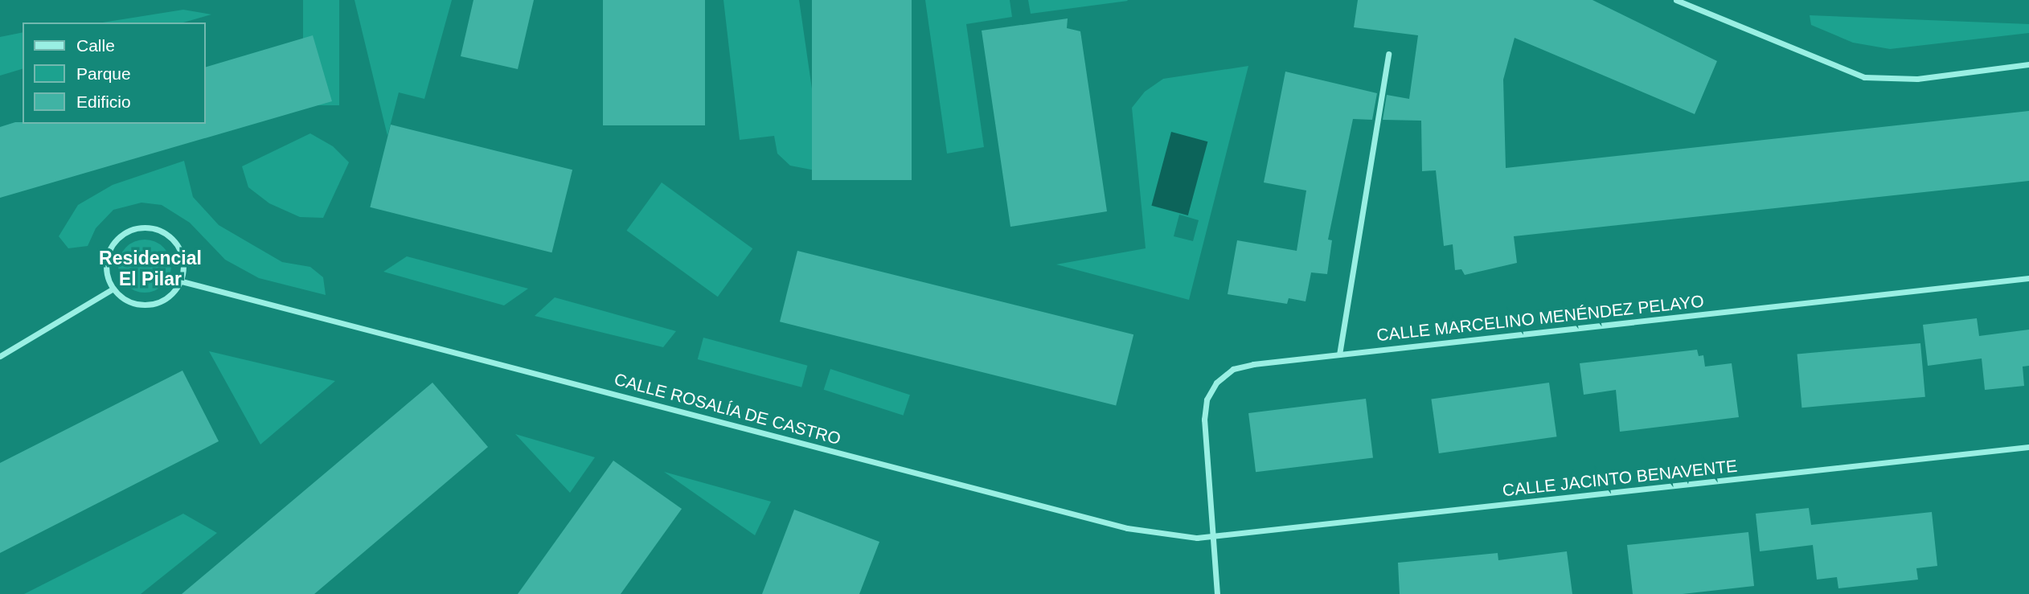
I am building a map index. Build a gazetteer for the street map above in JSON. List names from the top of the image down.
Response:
{
  "streets": {
    "street": ["CALLE MARCELINO MENÉNDEZ PELAYO", "CALLE ROSALÍA DE CASTRO", "CALLE JACINTO BENAVENTE"]
  },
  "crossings": [
    ["CALLE MARCELINO MENÉNDEZ PELAYO", "CALLE ROSALÍA DE CASTRO"],
    ["CALLE MARCELINO MENÉNDEZ PELAYO", "CALLE JACINTO BENAVENTE"],
    ["CALLE ROSALÍA DE CASTRO", "CALLE JACINTO BENAVENTE"]
  ],
  "districts": ["Residencial El Pilar"],
  "legend": ["Calle", "Parque", "Edificio"]
}
